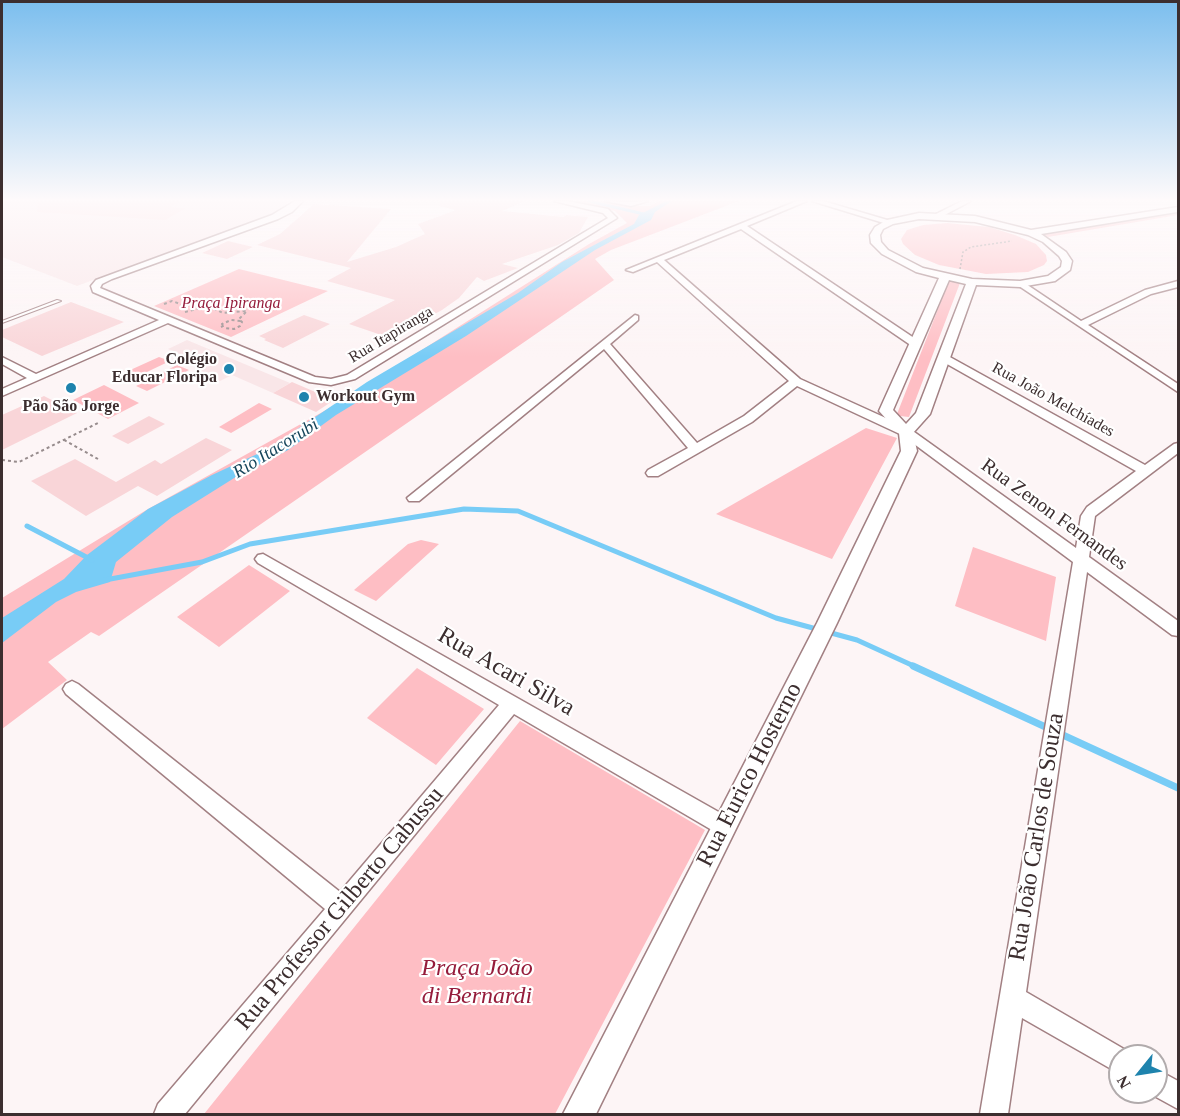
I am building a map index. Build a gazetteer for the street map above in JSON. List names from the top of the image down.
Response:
{
  "streets": {
    "street": [
      "Rua Itapiranga",
      "Rua João Melchíades",
      "Rua Zenon Fernandes",
      "Rua Acari Silva",
      "Rua Eurico Hosterno",
      "Rua João Carlos de Souza",
      "Rua Professor Gilberto Cabussu"
    ]
  },
  "crossings": [
    ["Rua João Melchíades", "Rua João Carlos de Souza"],
    ["Rua Zenon Fernandes", "Rua Eurico Hosterno"],
    ["Rua Zenon Fernandes", "Rua João Carlos de Souza"],
    ["Rua Acari Silva", "Rua Eurico Hosterno"],
    ["Rua Acari Silva", "Rua Professor Gilberto Cabussu"]
  ],
  "water": ["Rio Itacorubi"],
  "parks": ["Praça Ipiranga", "Praça João di Bernardi"],
  "places": ["Colégio Educar Floripa", "Pão São Jorge", "Workout Gym"],
  "north": "bottom left"
}
